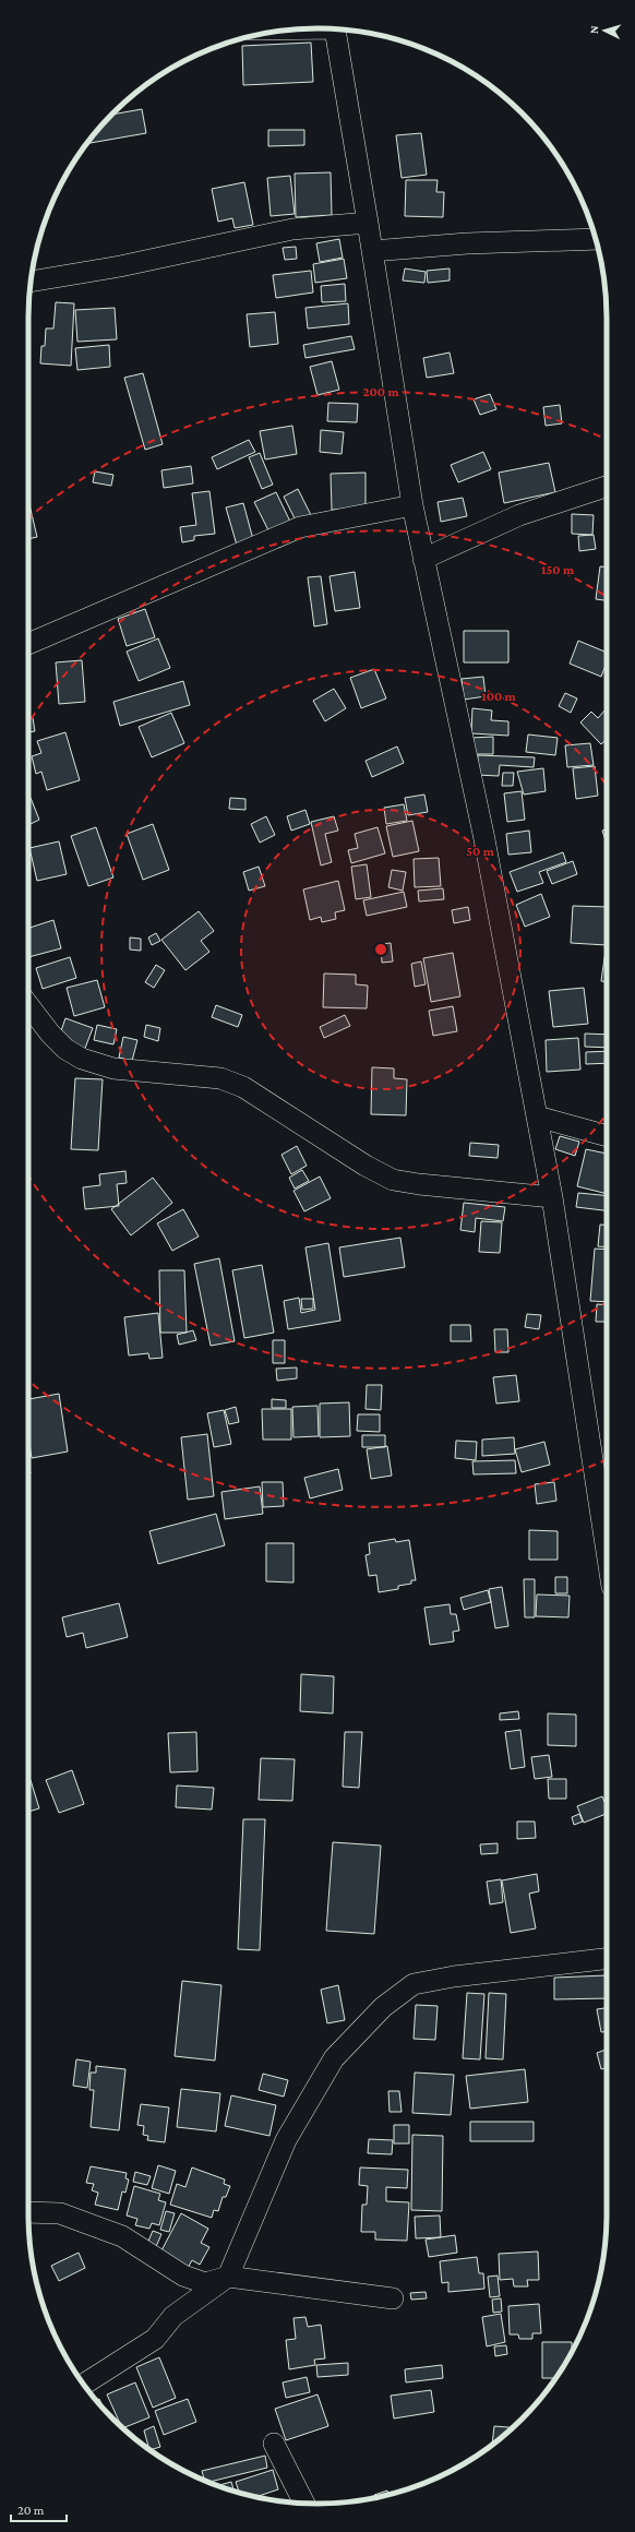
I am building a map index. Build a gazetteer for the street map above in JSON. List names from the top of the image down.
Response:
{
  "scale_bar": "20 m",
  "north": "left",
  "rings": [
    "200 m",
    "150 m",
    "100 m",
    "50 m"
  ]
}
